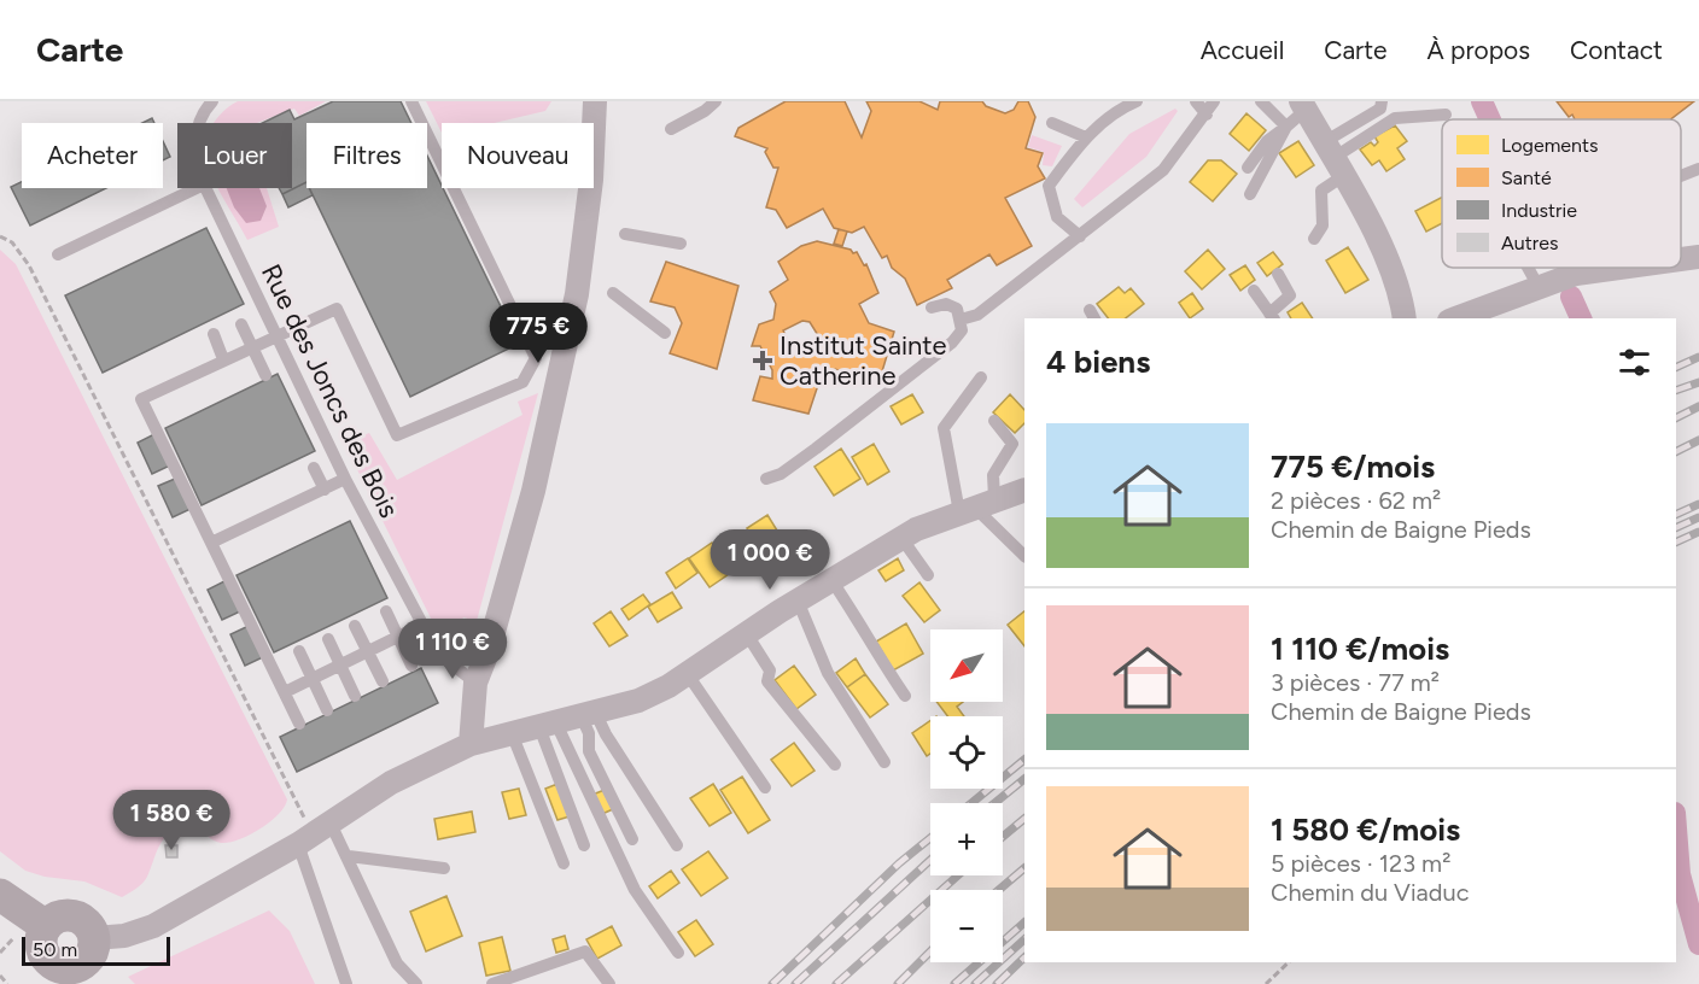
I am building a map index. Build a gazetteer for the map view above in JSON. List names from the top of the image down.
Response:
{
  "streets": {
    "lane": ["Rue des Joncs des Bois"]
  },
  "places": {
    "health": ["Institut Sainte Catherine"]
  },
  "legend": [
    "Logements",
    "Santé",
    "Industrie",
    "Autres"
  ],
  "scale_bar": "50 m",
  "north": "bottom left",
  "page": {
    "header": "Carte",
    "nav": [
      "Accueil",
      "Carte",
      "À propos",
      "Contact"
    ],
    "chip": [
      "Acheter",
      "Louer",
      "Filtres",
      "Nouveau"
    ],
    "price": [
      "775 €",
      "1 000 €",
      "1 110 €",
      "1 580 €"
    ],
    "heading": "4 biens",
    "list": [
      {
        "name": "775 €/mois",
        "note": "2 pièces · 62 m² · Chemin de Baigne Pieds"
      },
      {
        "name": "1 110 €/mois",
        "note": "3 pièces · 77 m² · Chemin de Baigne Pieds"
      },
      {
        "name": "1 580 €/mois",
        "note": "5 pièces · 123 m² · Chemin du Viaduc"
      }
    ],
    "map_buttons": ["+", "−"],
    "scale": "50 m"
  }
}
